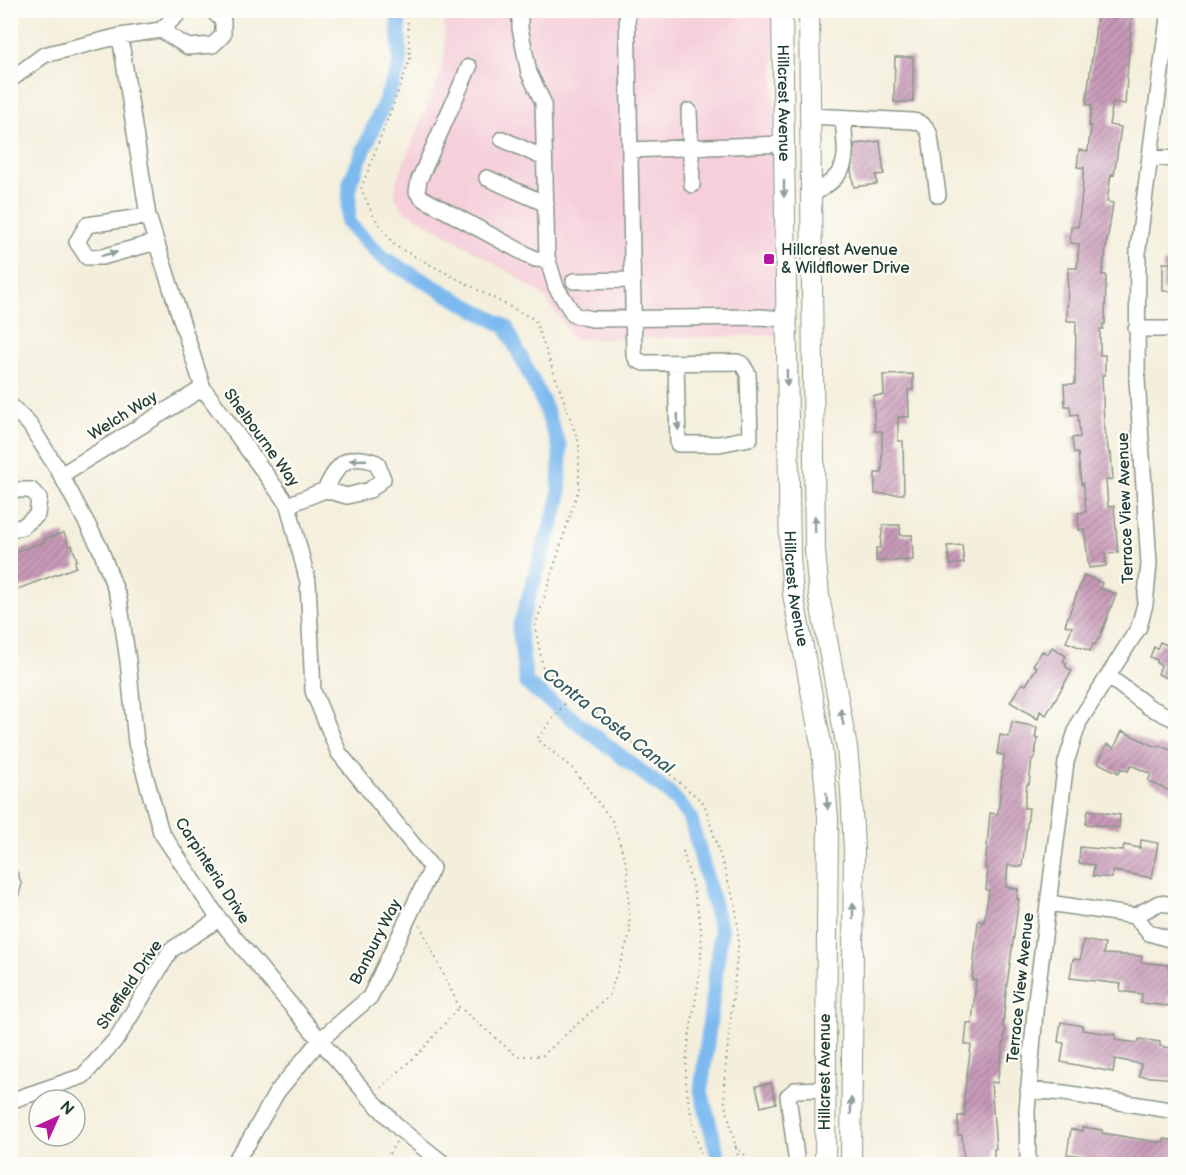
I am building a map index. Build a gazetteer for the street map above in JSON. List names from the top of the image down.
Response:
{
  "streets": {
    "main road": ["Hillcrest Avenue"],
    "street": [
      "Welch Way",
      "Shelbourne Way",
      "Terrace View Avenue",
      "Carpinteria Drive",
      "Banbury Way",
      "Sheffield Drive"
    ]
  },
  "crossings": [
    ["Welch Way", "Shelbourne Way"],
    ["Welch Way", "Carpinteria Drive"],
    ["Shelbourne Way", "Banbury Way"],
    ["Carpinteria Drive", "Banbury Way"],
    ["Carpinteria Drive", "Sheffield Drive"]
  ],
  "water": ["Contra Costa Canal"],
  "places": {
    "transit": ["Hillcrest Avenue & Wildflower Drive"]
  },
  "north": "top right"
}
